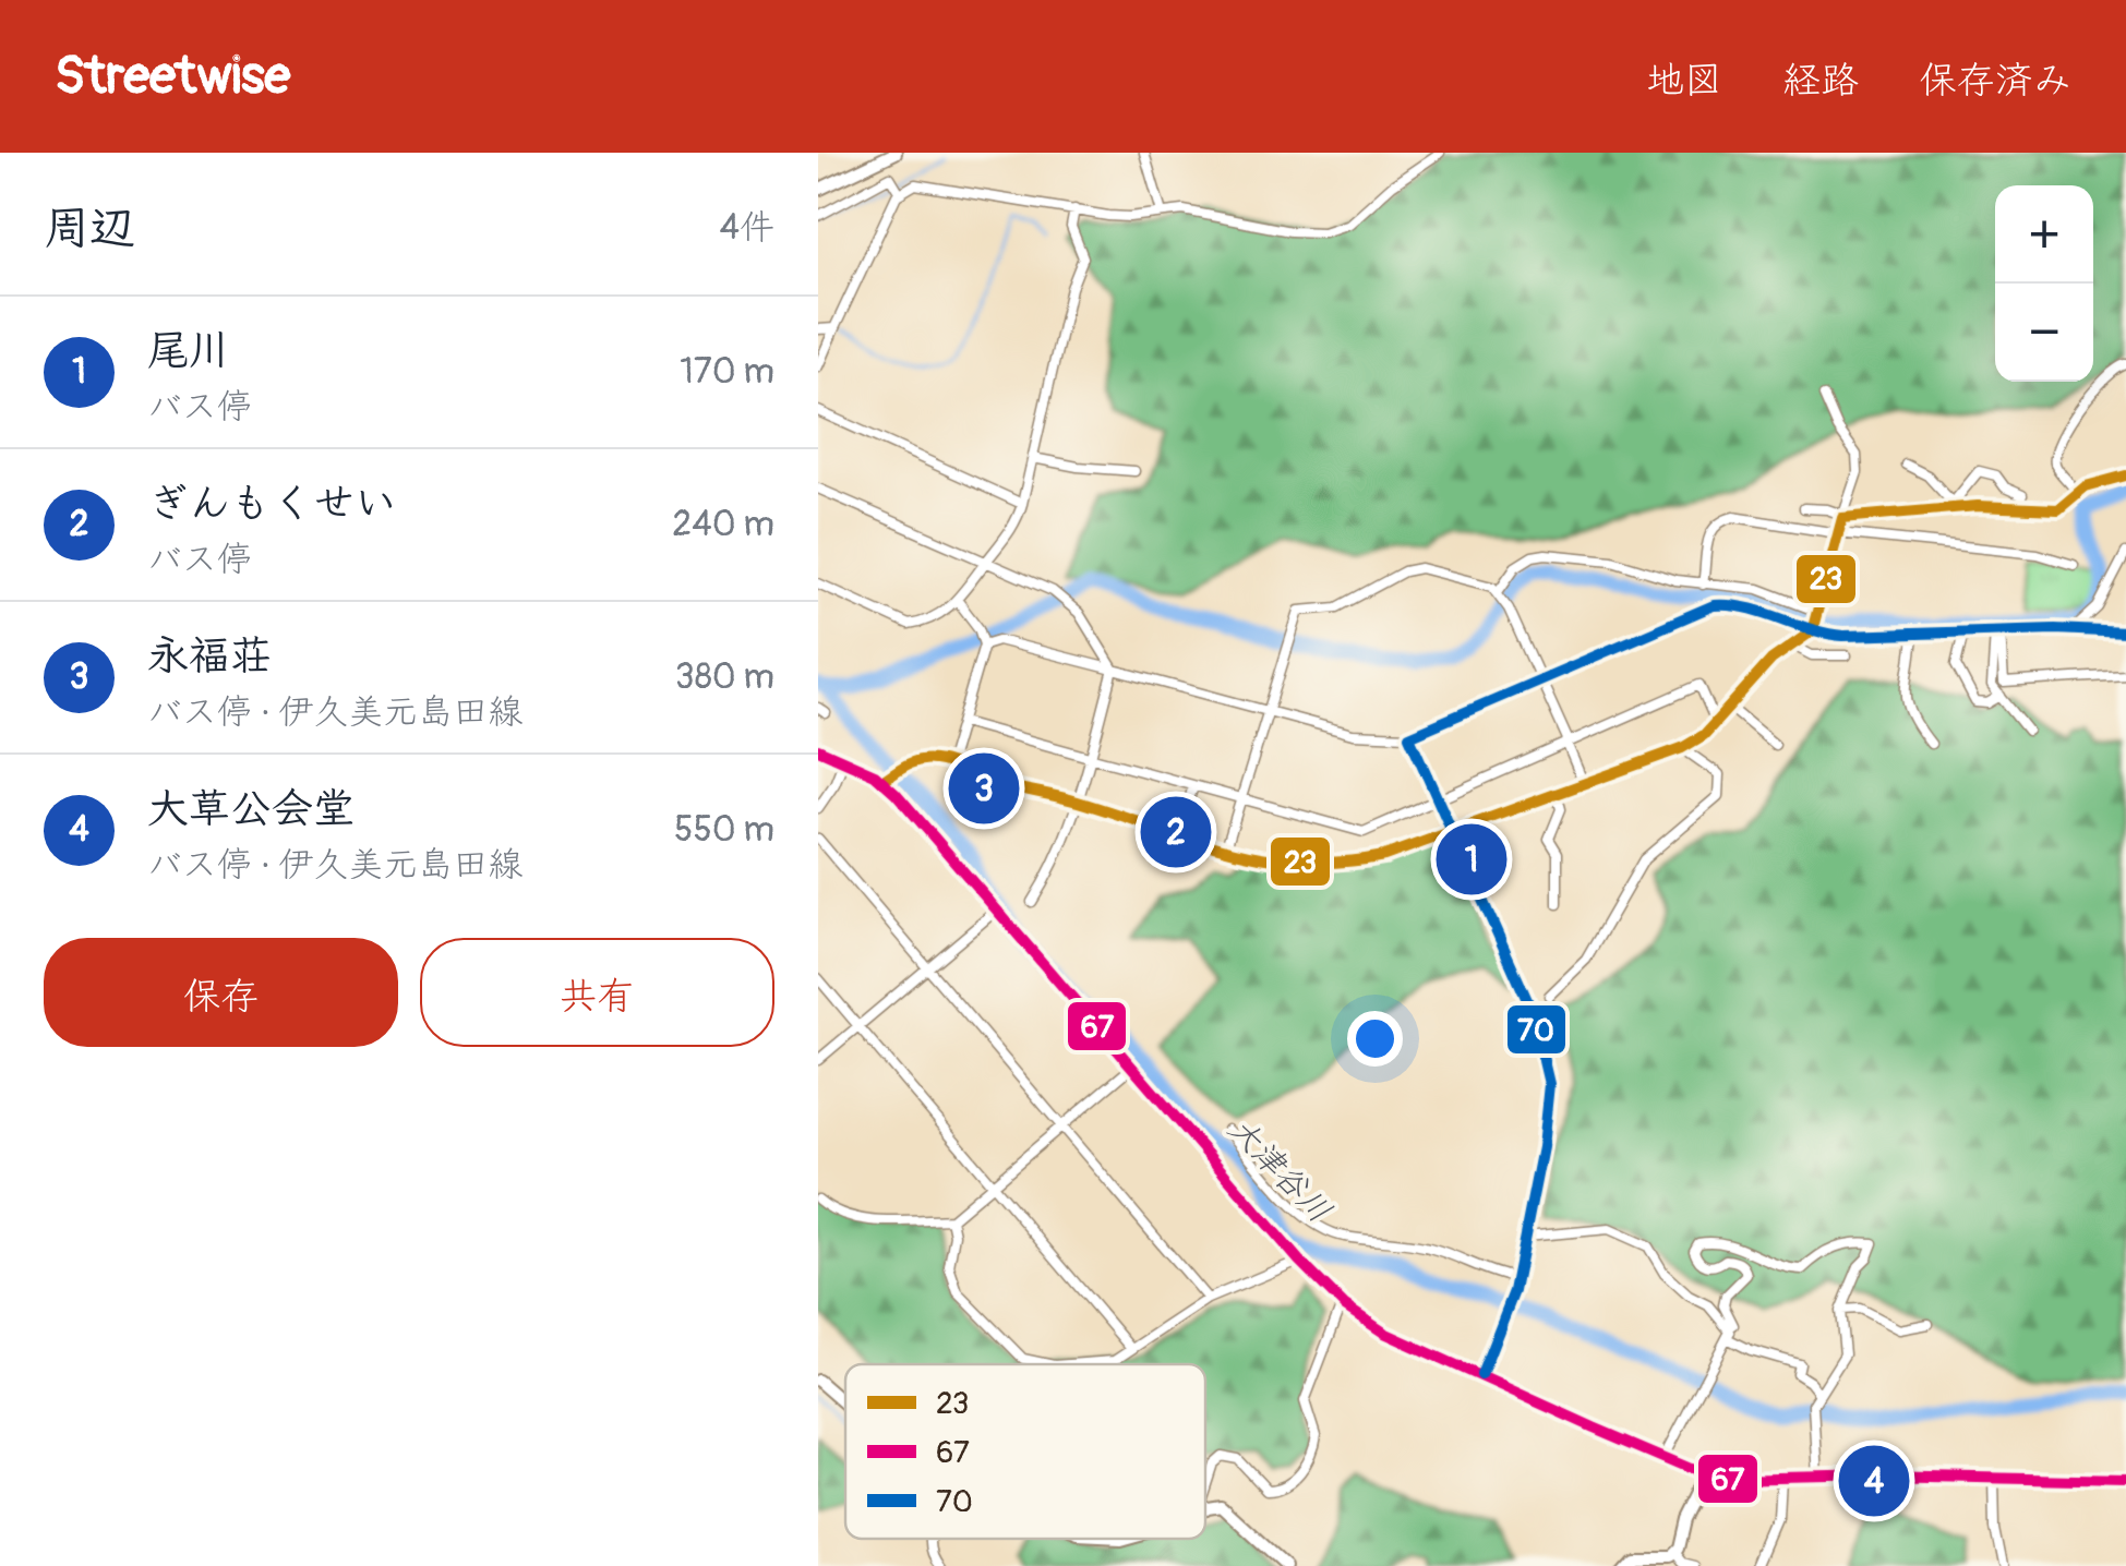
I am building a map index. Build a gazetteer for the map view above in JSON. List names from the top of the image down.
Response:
{
  "water": ["大津谷川"],
  "lines": ["transit line 23", "transit line 70", "transit line 67"],
  "legend": ["23", "67", "70"],
  "page": {
    "header": "Streetwise",
    "nav": ["地図", "経路", "保存済み"],
    "heading": ["周辺", "4件"],
    "map_buttons": ["+", "−"],
    "list": [
      {
        "mark": "1",
        "name": "尾川",
        "note": "バス停",
        "value": "170 m"
      },
      {
        "mark": "2",
        "name": "ぎんもくせい",
        "note": "バス停",
        "value": "240 m"
      },
      {
        "mark": "3",
        "name": "永福荘",
        "note": "バス停 · 伊久美元島田線",
        "value": "380 m"
      },
      {
        "mark": "4",
        "name": "大草公会堂",
        "note": "バス停 · 伊久美元島田線",
        "value": "550 m"
      }
    ],
    "pins": [
      "3",
      "2",
      "1",
      "4"
    ],
    "buttons": ["保存", "共有"]
  }
}
